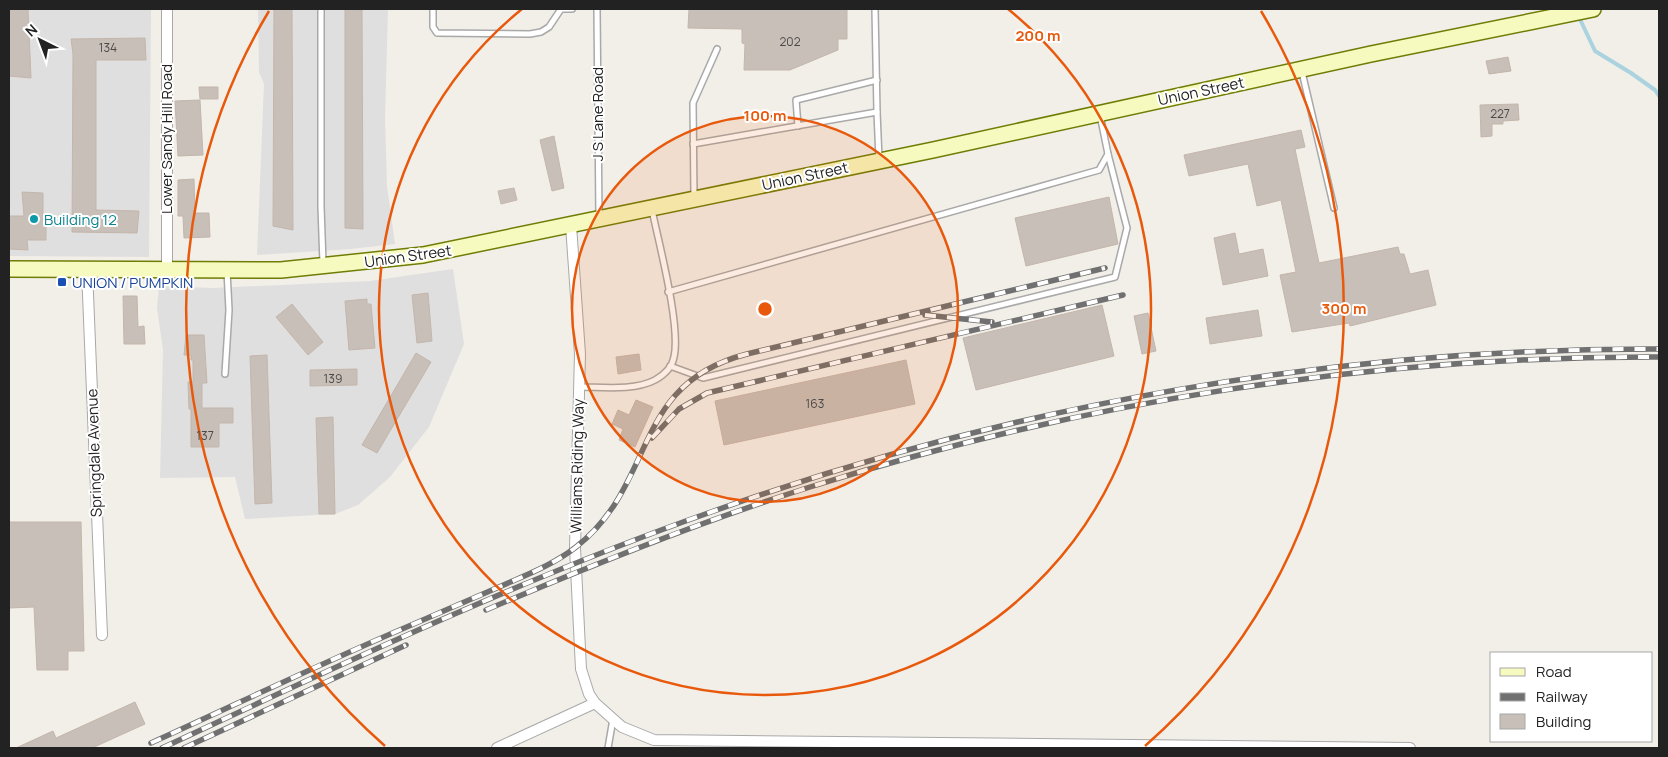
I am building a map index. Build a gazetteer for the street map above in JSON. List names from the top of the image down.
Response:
{
  "streets": {
    "main road": ["Union Street"],
    "street": ["Lower Sandy Hill Road", "Springdale Avenue", "Williams Riding Way"],
    "lane": ["J S Lane Road"]
  },
  "crossings": [
    ["Union Street", "J S Lane Road"],
    ["Union Street", "Lower Sandy Hill Road"],
    ["Union Street", "Springdale Avenue"],
    ["Union Street", "Williams Riding Way"]
  ],
  "places": {
    "other": ["Building 12"],
    "transit": ["UNION / PUMPKIN"]
  },
  "house_numbers": [
    "202",
    "134",
    "227",
    "139",
    "163",
    "137"
  ],
  "legend": ["Road", "Railway", "Building"],
  "north": "top left",
  "rings": ["200 m", "100 m", "300 m"]
}
